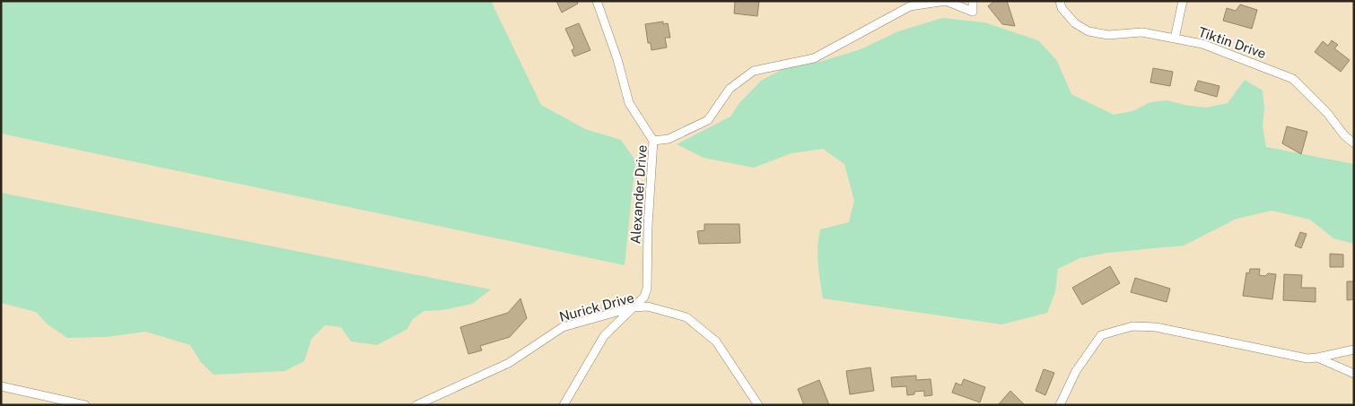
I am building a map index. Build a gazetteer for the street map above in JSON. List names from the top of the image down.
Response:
{
  "streets": {
    "street": ["Tiktin Drive", "Alexander Drive", "Nurick Drive"]
  },
  "crossings": [
    ["Alexander Drive", "Nurick Drive"]
  ]
}
